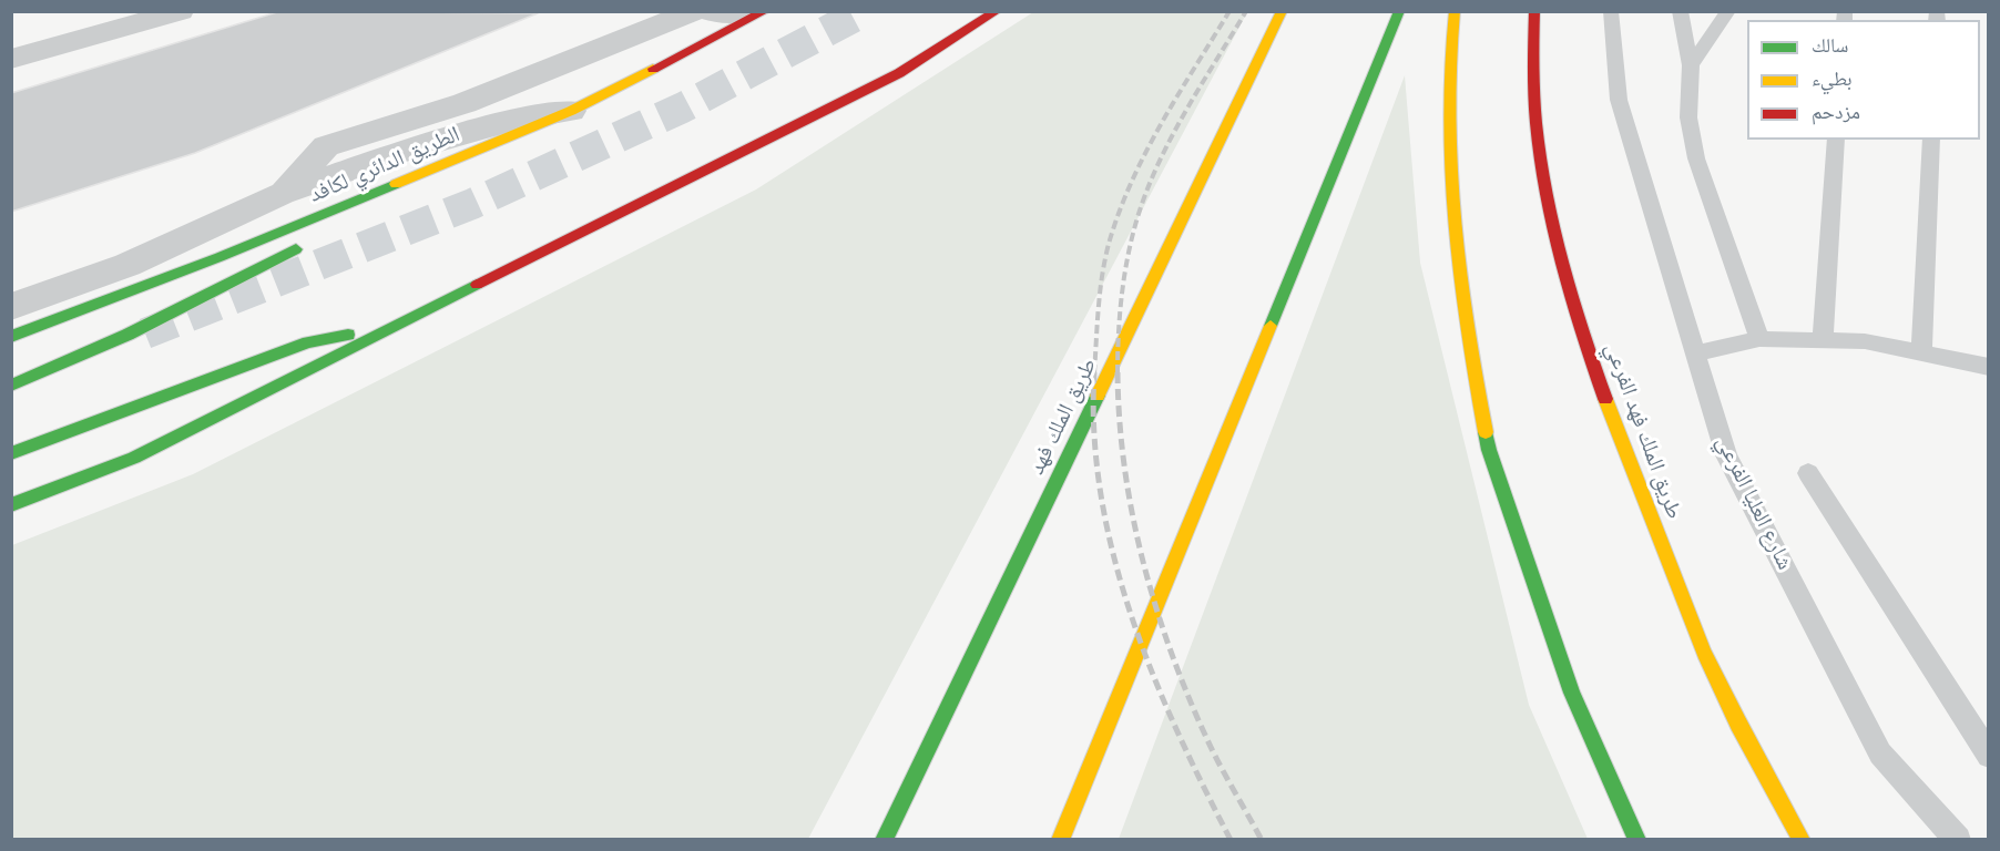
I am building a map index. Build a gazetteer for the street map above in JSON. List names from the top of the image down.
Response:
{
  "streets": {
    "main road": ["الطريق الدائري لكافد", "طريق الملك فهد", "طريق الملك فهد الفرعي"],
    "lane": ["شارع العليا الفرعي"]
  },
  "legend": ["سالك", "بطيء", "مزدحم"]
}
